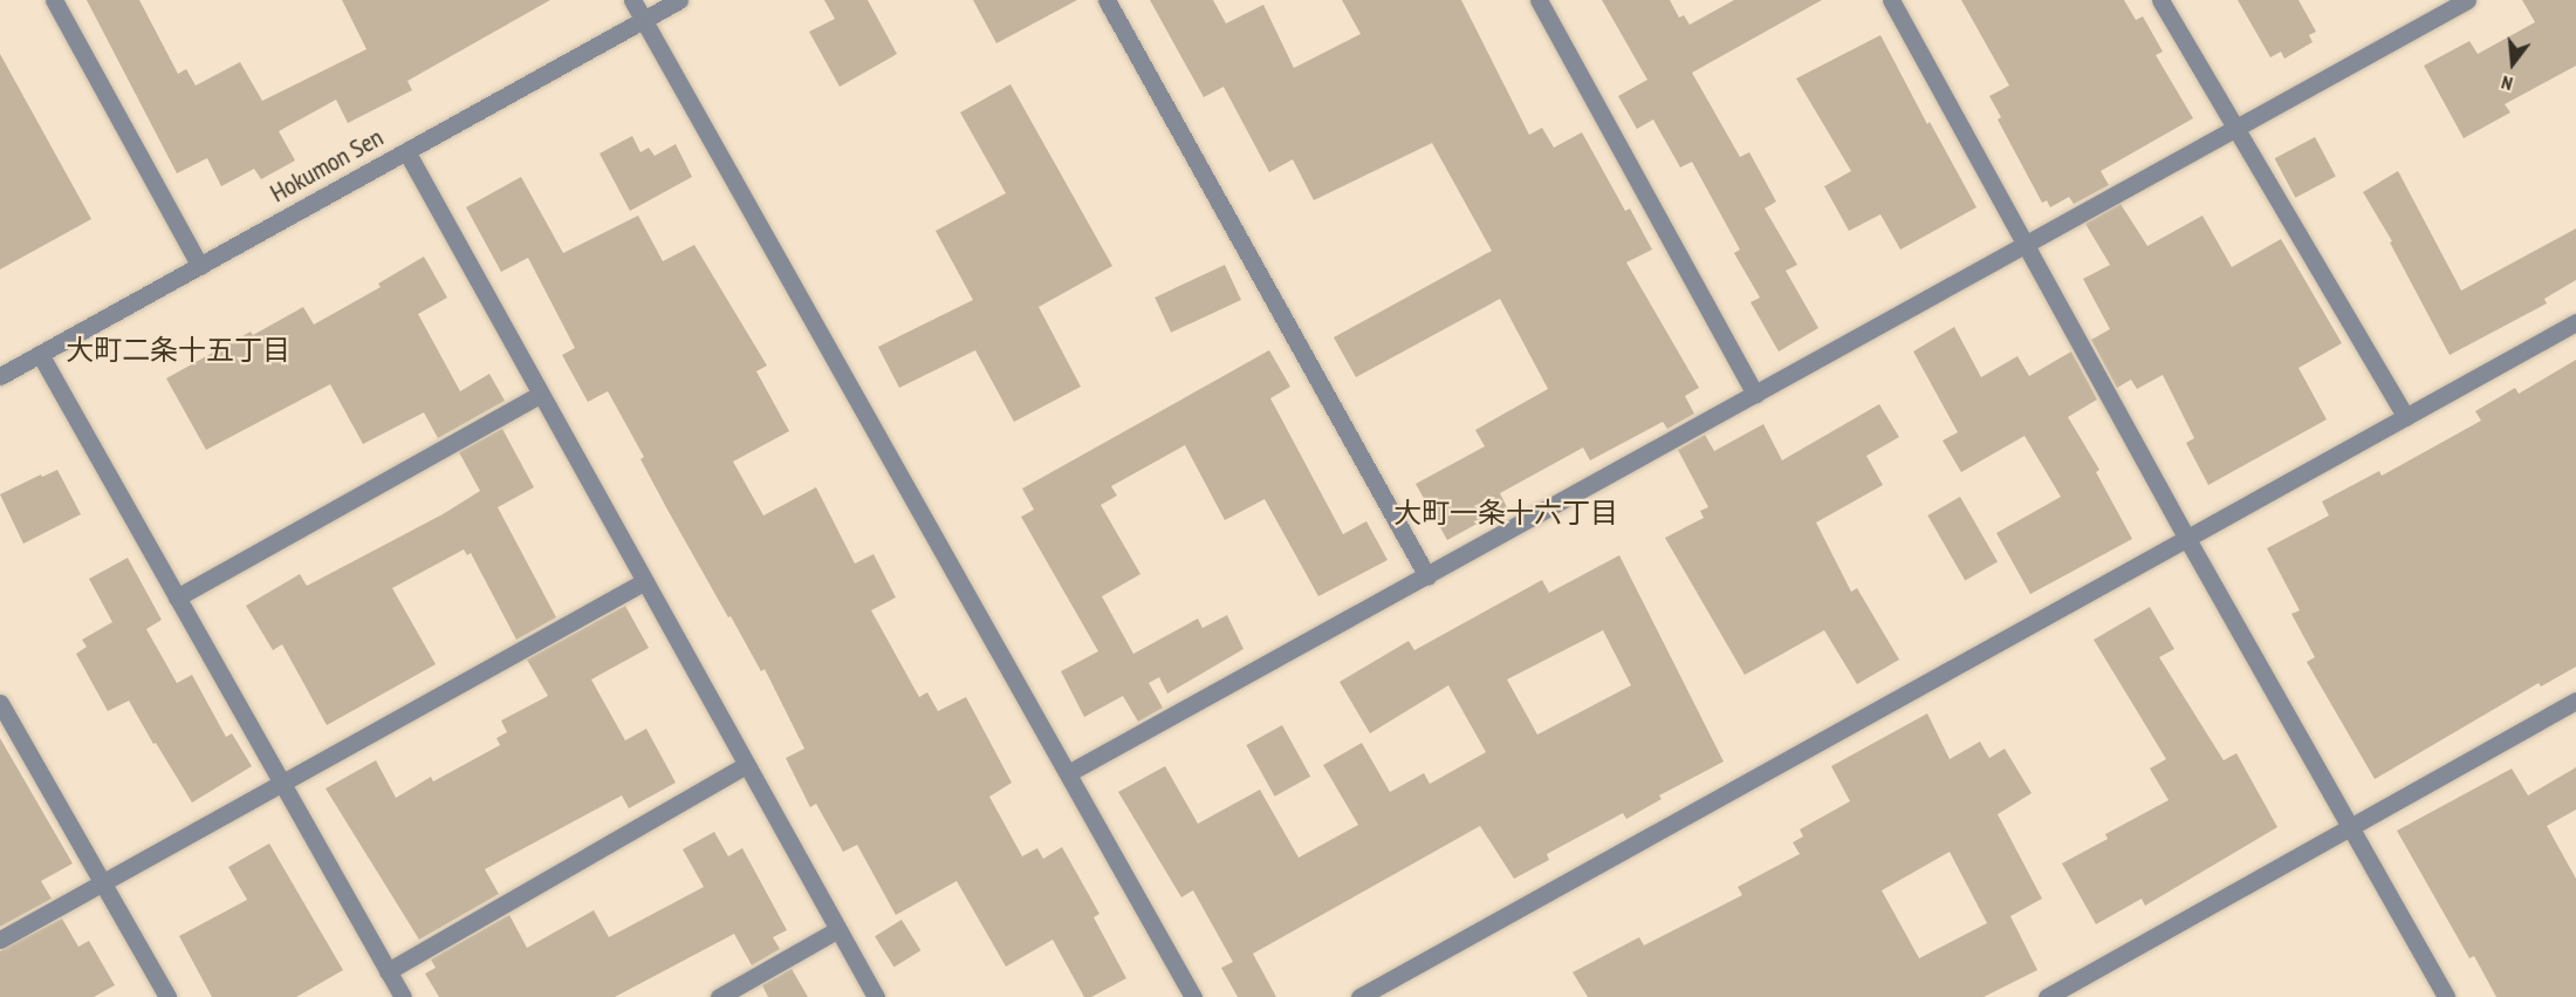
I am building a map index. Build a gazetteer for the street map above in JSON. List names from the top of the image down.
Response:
{
  "streets": {
    "street": ["Hokumon Sen"]
  },
  "districts": ["大町二条十五丁目", "大町一条十六丁目"],
  "north": "bottom"
}
